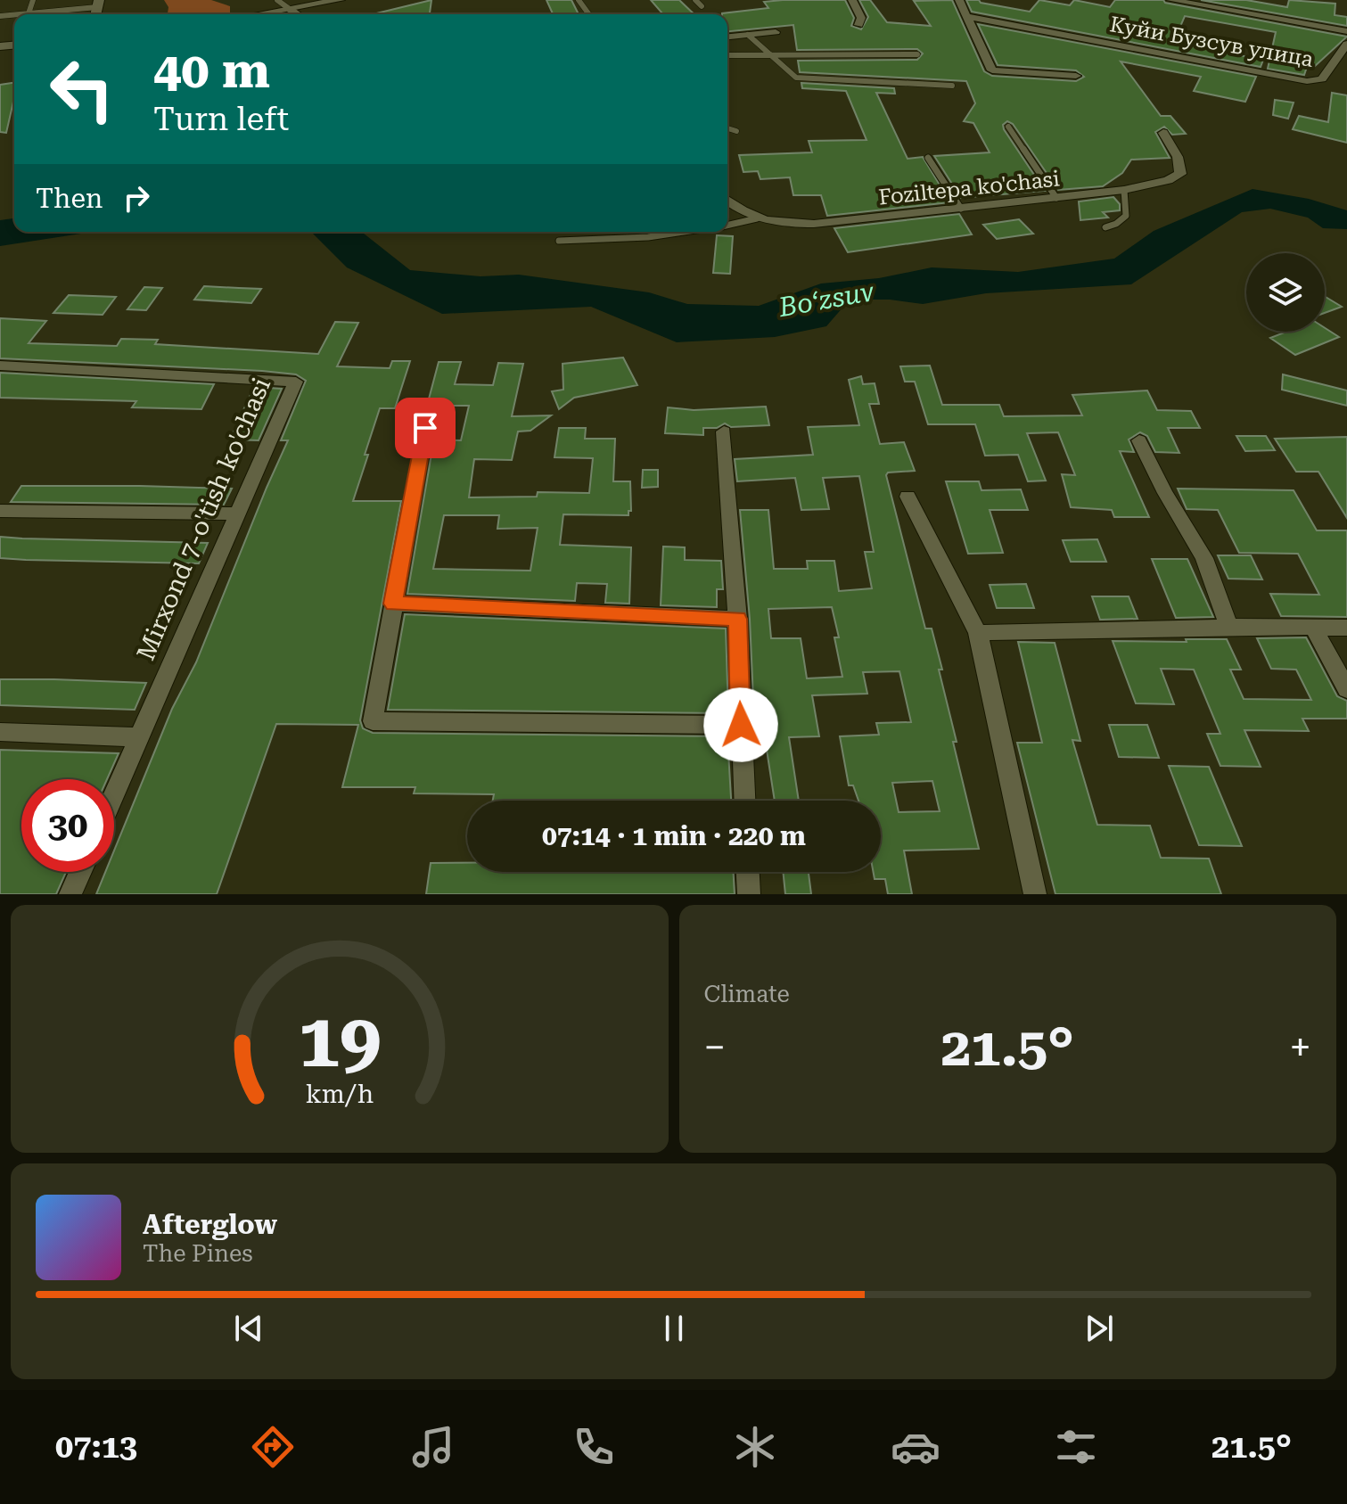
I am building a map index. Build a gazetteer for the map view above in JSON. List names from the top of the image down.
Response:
{
  "streets": {
    "street": ["Куйи Бузсув улица", "Foziltepa ko'chasi", "Mirxond 7-o'tish ko'chasi"]
  },
  "water": ["Boʻzsuv"],
  "page": {
    "turn": ["40 m", "Turn left"],
    "then": "Then",
    "limit": "30",
    "trip": "07:14 · 1 min · 220 m",
    "tile": "Climate",
    "heat": ["−", "21.5°", "+"],
    "song": ["Afterglow", "The Pines"],
    "tabs": ["07:13", "21.5°"],
    "gauge": ["19", "km/h"]
  }
}
